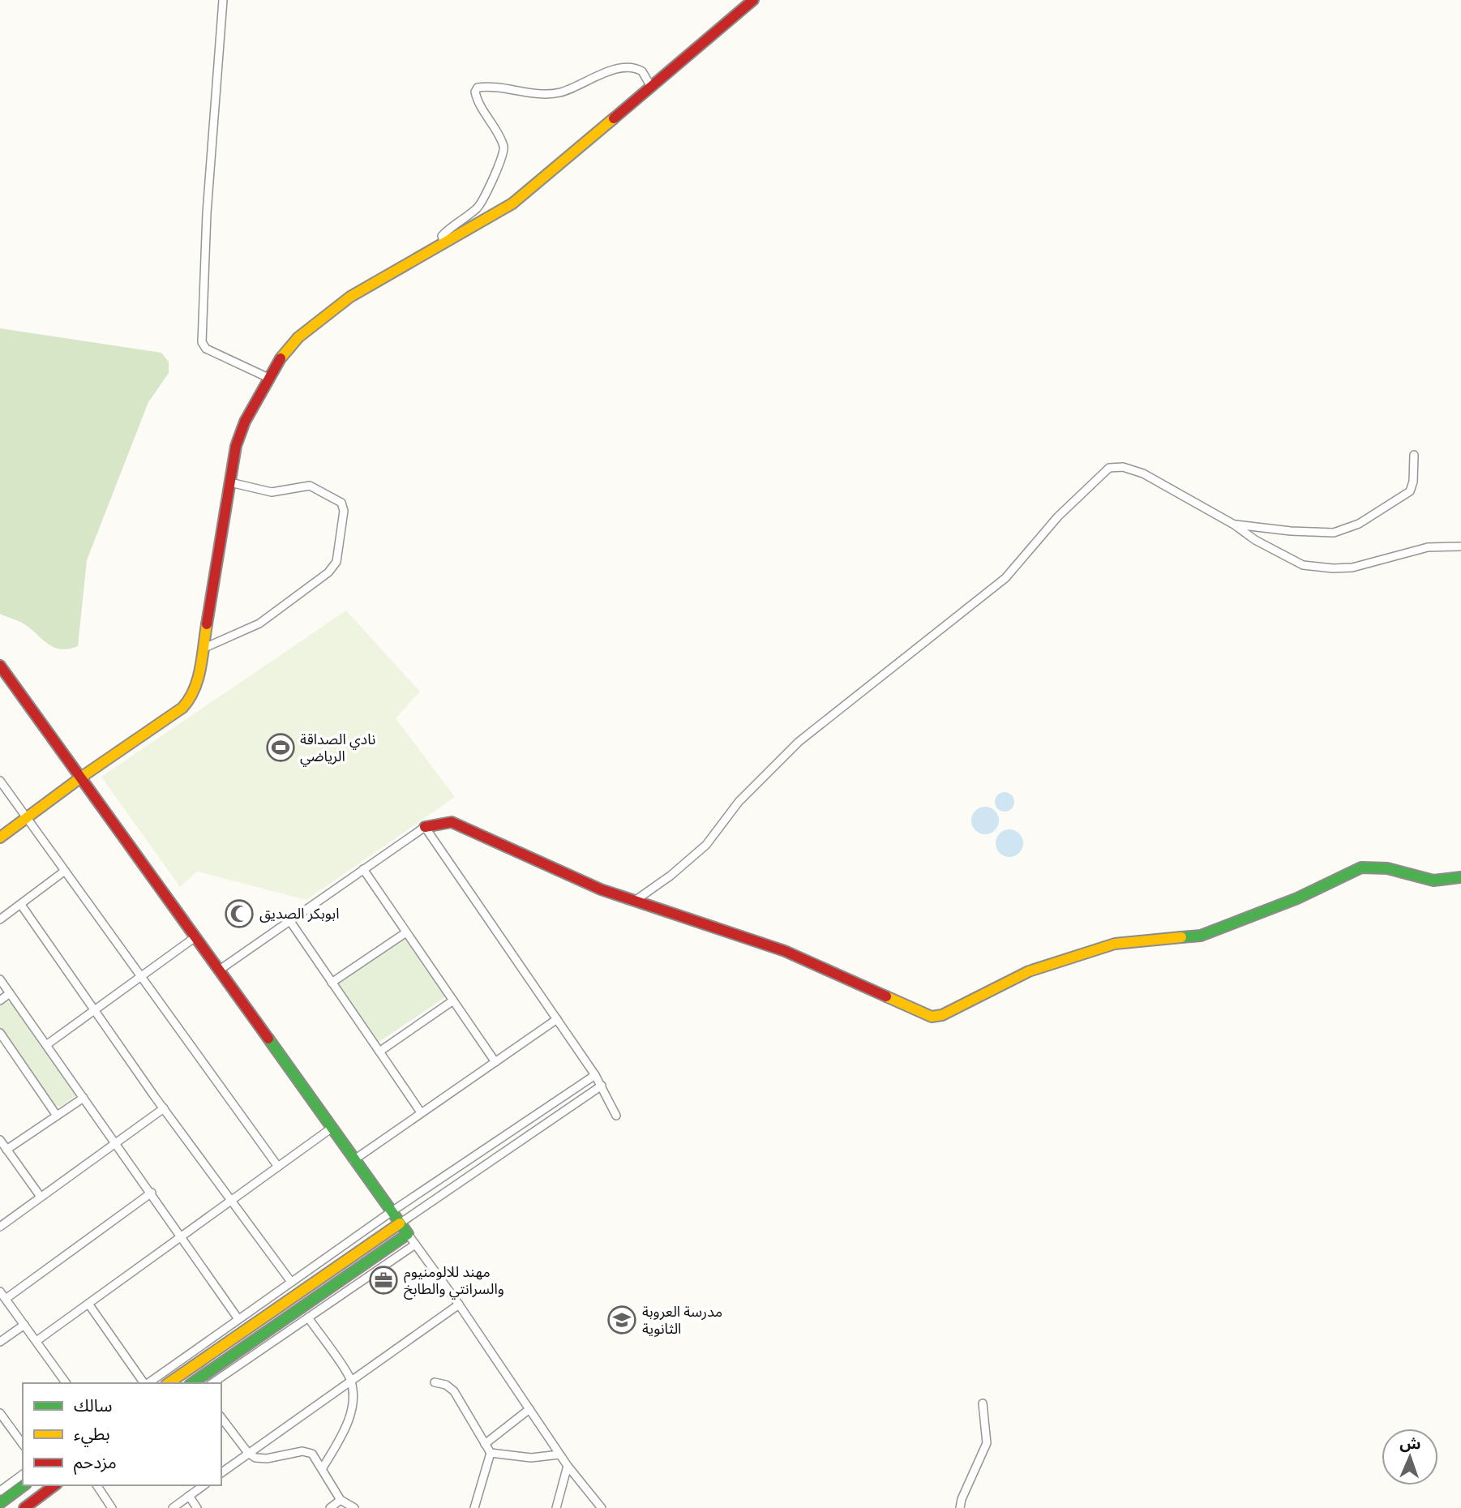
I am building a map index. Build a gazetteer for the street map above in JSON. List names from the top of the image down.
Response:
{
  "places": {
    "sports": ["نادي الصداقة الرياضي"],
    "mosque": ["ابوبكر الصديق"],
    "office": ["مهند للالومنيوم والسرانتي والطابخ"],
    "school or university": ["مدرسة العروبة الثانوية"]
  },
  "legend": ["سالك", "بطيء", "مزدحم"],
  "north": "top"
}
